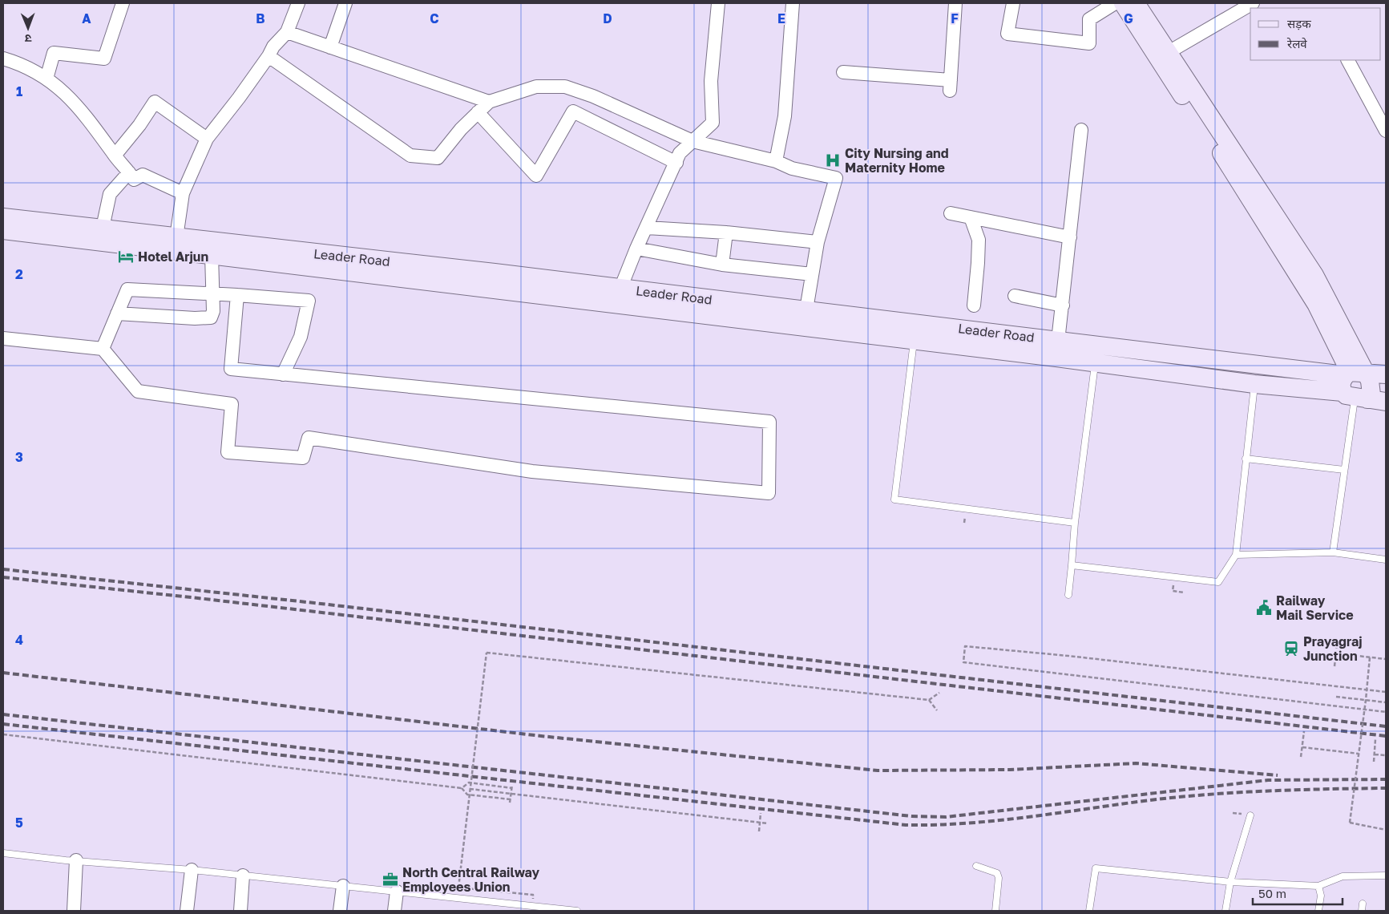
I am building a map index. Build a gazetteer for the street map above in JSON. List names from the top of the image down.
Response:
{
  "streets": {
    "main road": ["Leader Road"]
  },
  "places": {
    "hospital": ["City Nursing and Maternity Home"],
    "hotel": ["Hotel Arjun"],
    "public building": ["Railway Mail Service"],
    "station": ["Prayagraj Junction"],
    "office": ["North Central Railway Employees Union"]
  },
  "legend": ["सड़क", "रेलवे"],
  "scale_bar": "50 m",
  "north": "bottom",
  "grid": {
    "columns": [
      "A",
      "B",
      "C",
      "D",
      "E",
      "F",
      "G"
    ],
    "rows": [
      "1",
      "2",
      "3",
      "4",
      "5"
    ]
  }
}
